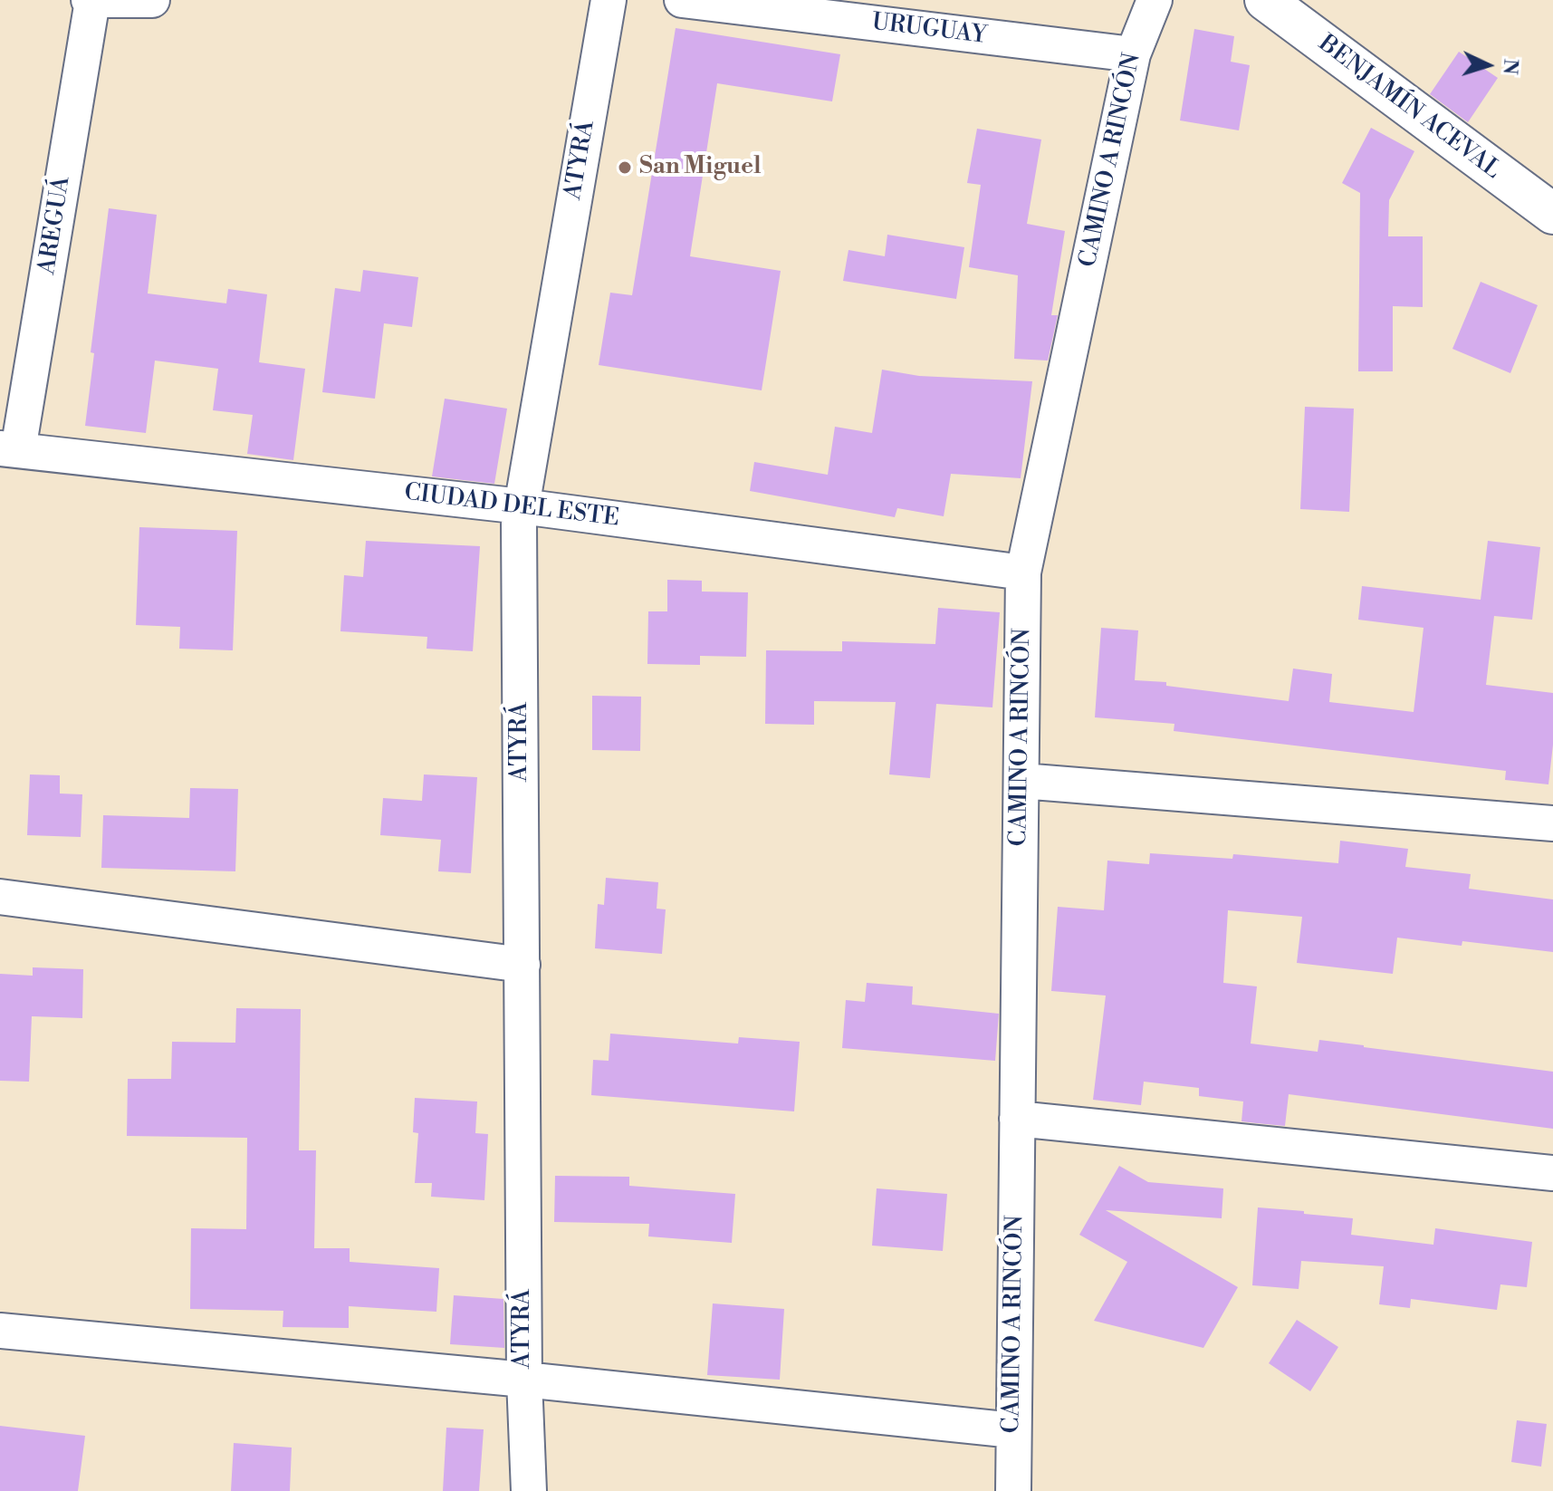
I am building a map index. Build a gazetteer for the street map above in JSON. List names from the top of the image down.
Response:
{
  "streets": {
    "street": [
      "URUGUAY",
      "BENJAMÍN ACEVAL",
      "ATYRÁ",
      "CAMINO A RINCÓN",
      "AREGUÁ",
      "CIUDAD DEL ESTE"
    ]
  },
  "crossings": [
    ["URUGUAY", "CAMINO A RINCÓN"],
    ["ATYRÁ", "CIUDAD DEL ESTE"],
    ["CAMINO A RINCÓN", "CIUDAD DEL ESTE"],
    ["AREGUÁ", "CIUDAD DEL ESTE"]
  ],
  "places": ["San Miguel"],
  "north": "right"
}
